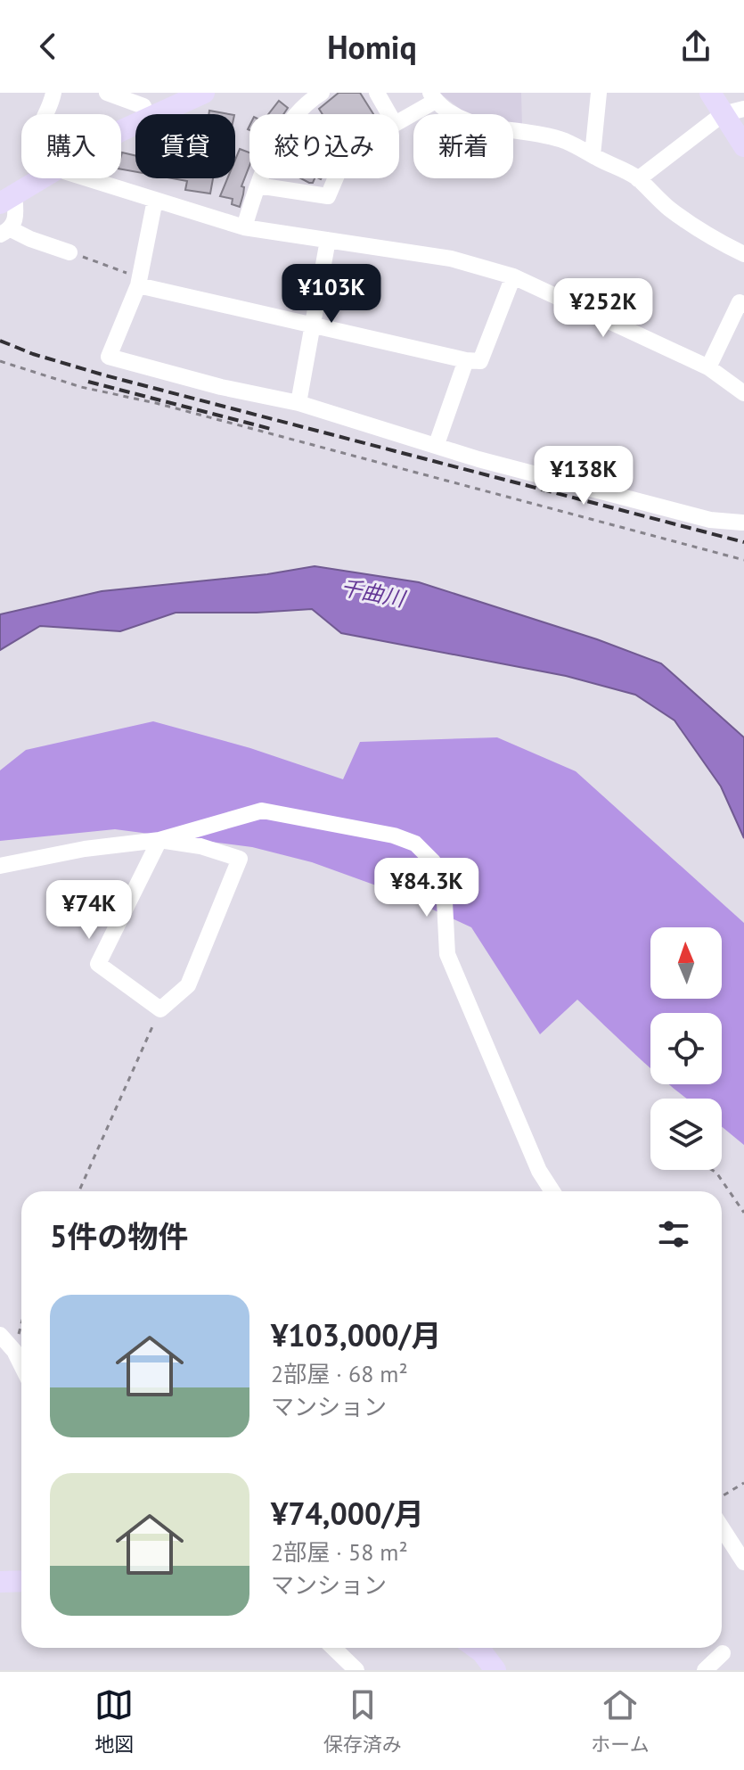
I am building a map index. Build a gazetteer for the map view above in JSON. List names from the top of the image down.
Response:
{
  "water": ["千曲川"],
  "north": "top",
  "page": {
    "header": "Homiq",
    "chip": [
      "購入",
      "賃貸",
      "絞り込み",
      "新着"
    ],
    "price": [
      "¥103K",
      "¥252K",
      "¥138K",
      "¥84.3K",
      "¥74K"
    ],
    "heading": "5件の物件",
    "list": [
      {
        "name": "¥103,000/月",
        "note": "2部屋 · 68 m² · マンション"
      },
      {
        "name": "¥74,000/月",
        "note": "2部屋 · 58 m² · マンション"
      }
    ],
    "tabs": ["地図", "保存済み", "ホーム"]
  }
}
